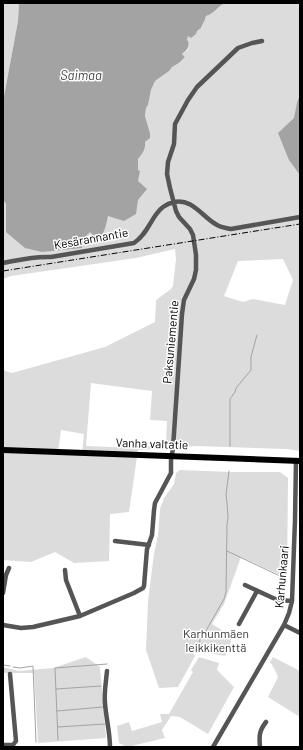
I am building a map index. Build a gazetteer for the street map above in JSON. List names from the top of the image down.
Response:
{
  "streets": {
    "main road": ["Vanha valtatie"],
    "street": ["Kesärannantie", "Paksuniementie", "Karhunkaari"]
  },
  "crossings": [
    ["Kesärannantie", "Paksuniementie"],
    ["Paksuniementie", "Vanha valtatie"],
    ["Vanha valtatie", "Karhunkaari"]
  ],
  "water": ["Saimaa"],
  "parks": ["Karhunmäen leikkikenttä"]
}
